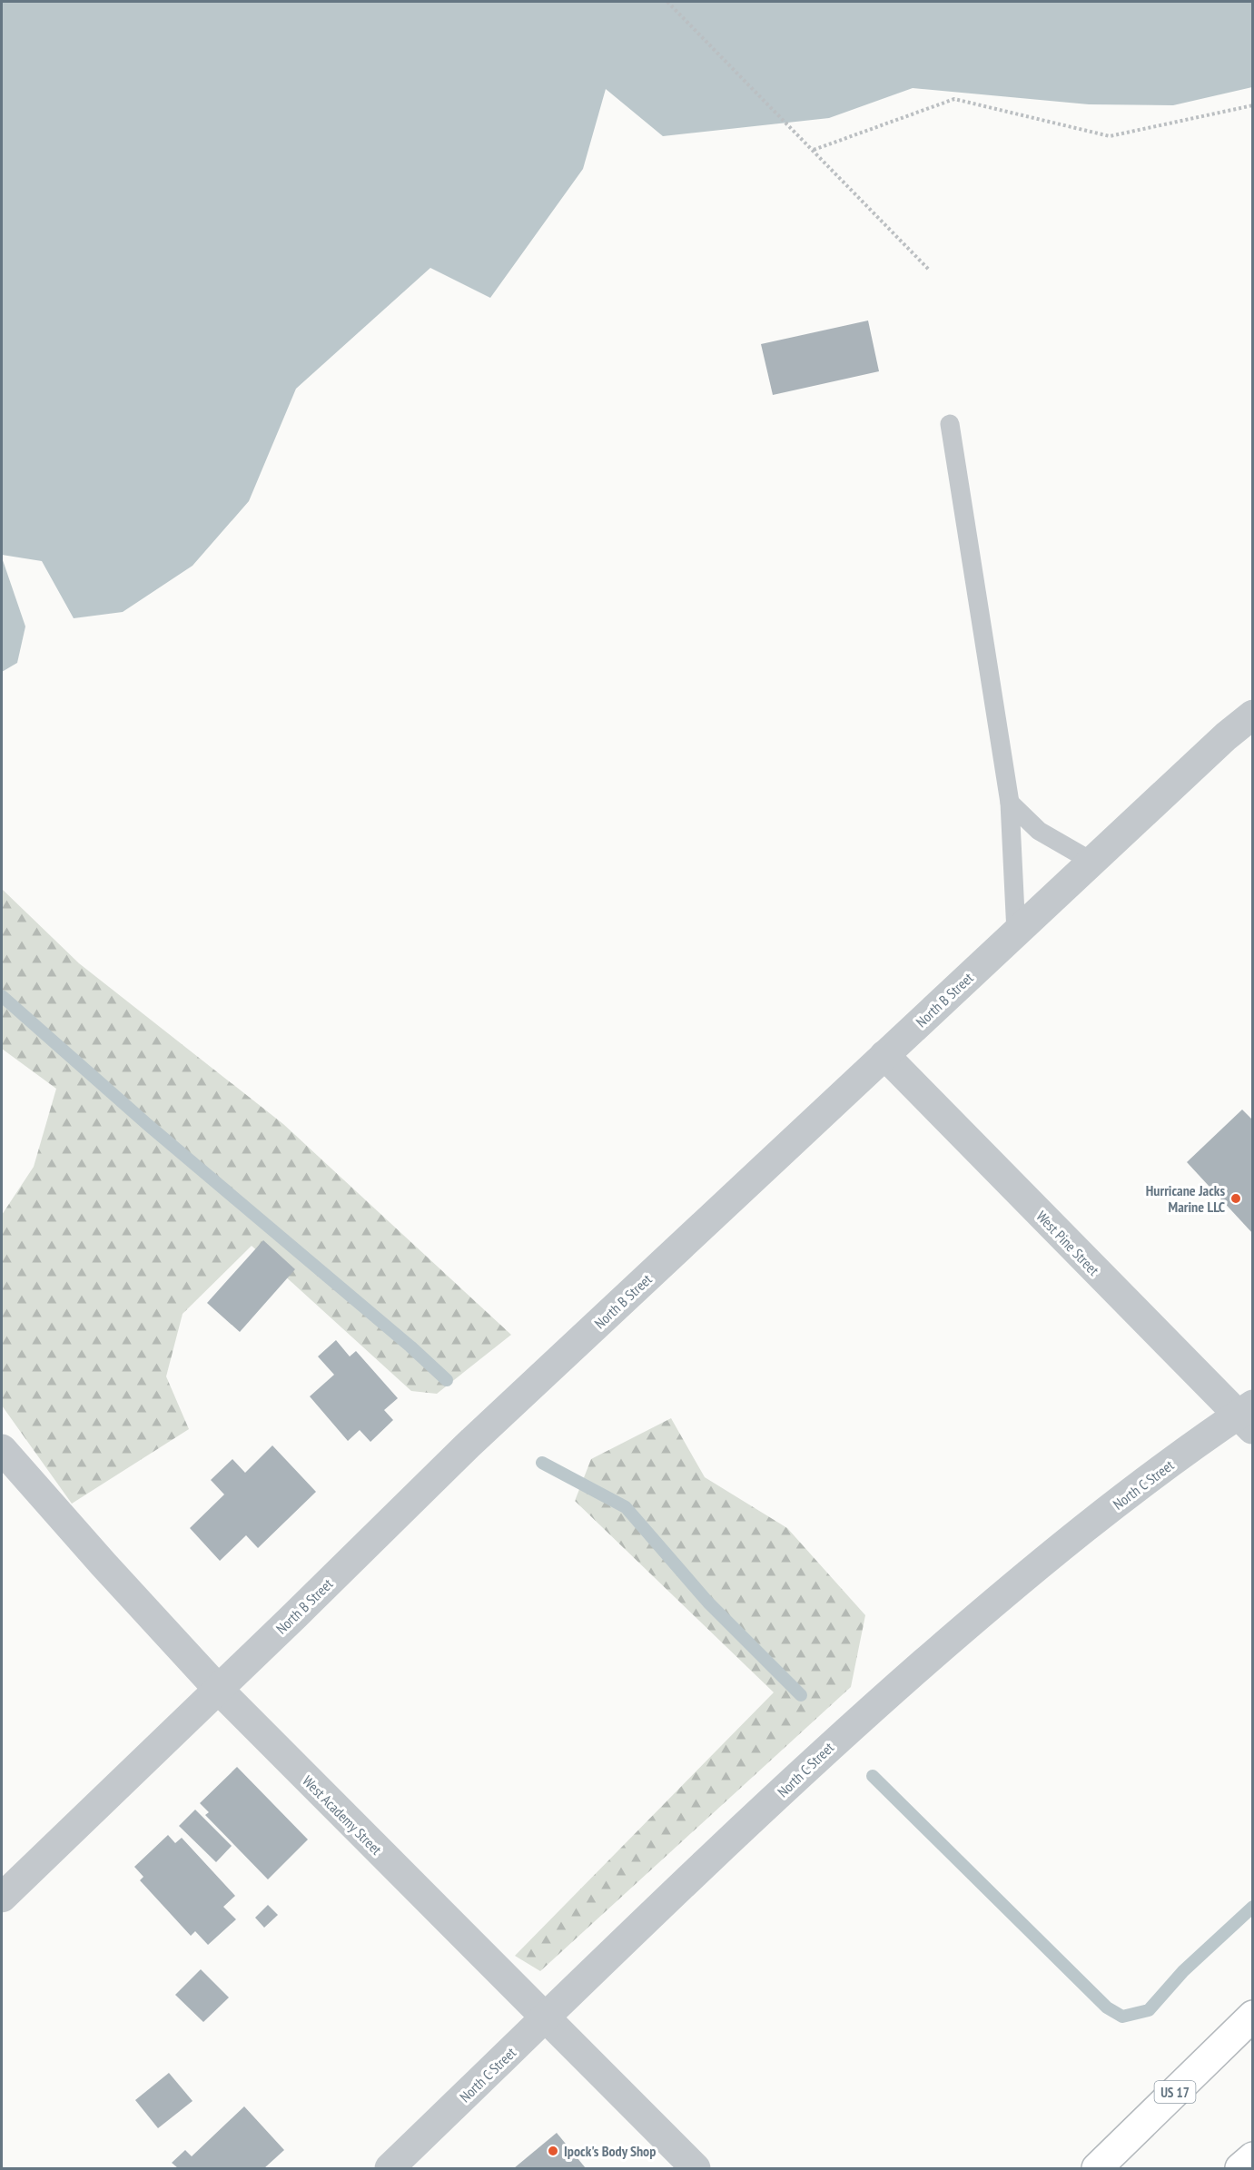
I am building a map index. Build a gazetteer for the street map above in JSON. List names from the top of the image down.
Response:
{
  "streets": {
    "highway": ["US 17"],
    "street": [
      "North B Street",
      "West Pine Street",
      "North C Street",
      "West Academy Street"
    ]
  },
  "crossings": [
    ["North B Street", "West Pine Street"],
    ["North B Street", "West Academy Street"],
    ["West Pine Street", "North C Street"],
    ["North C Street", "West Academy Street"]
  ],
  "places": ["Hurricane Jacks Marine LLC", "Ipock's Body Shop"]
}
